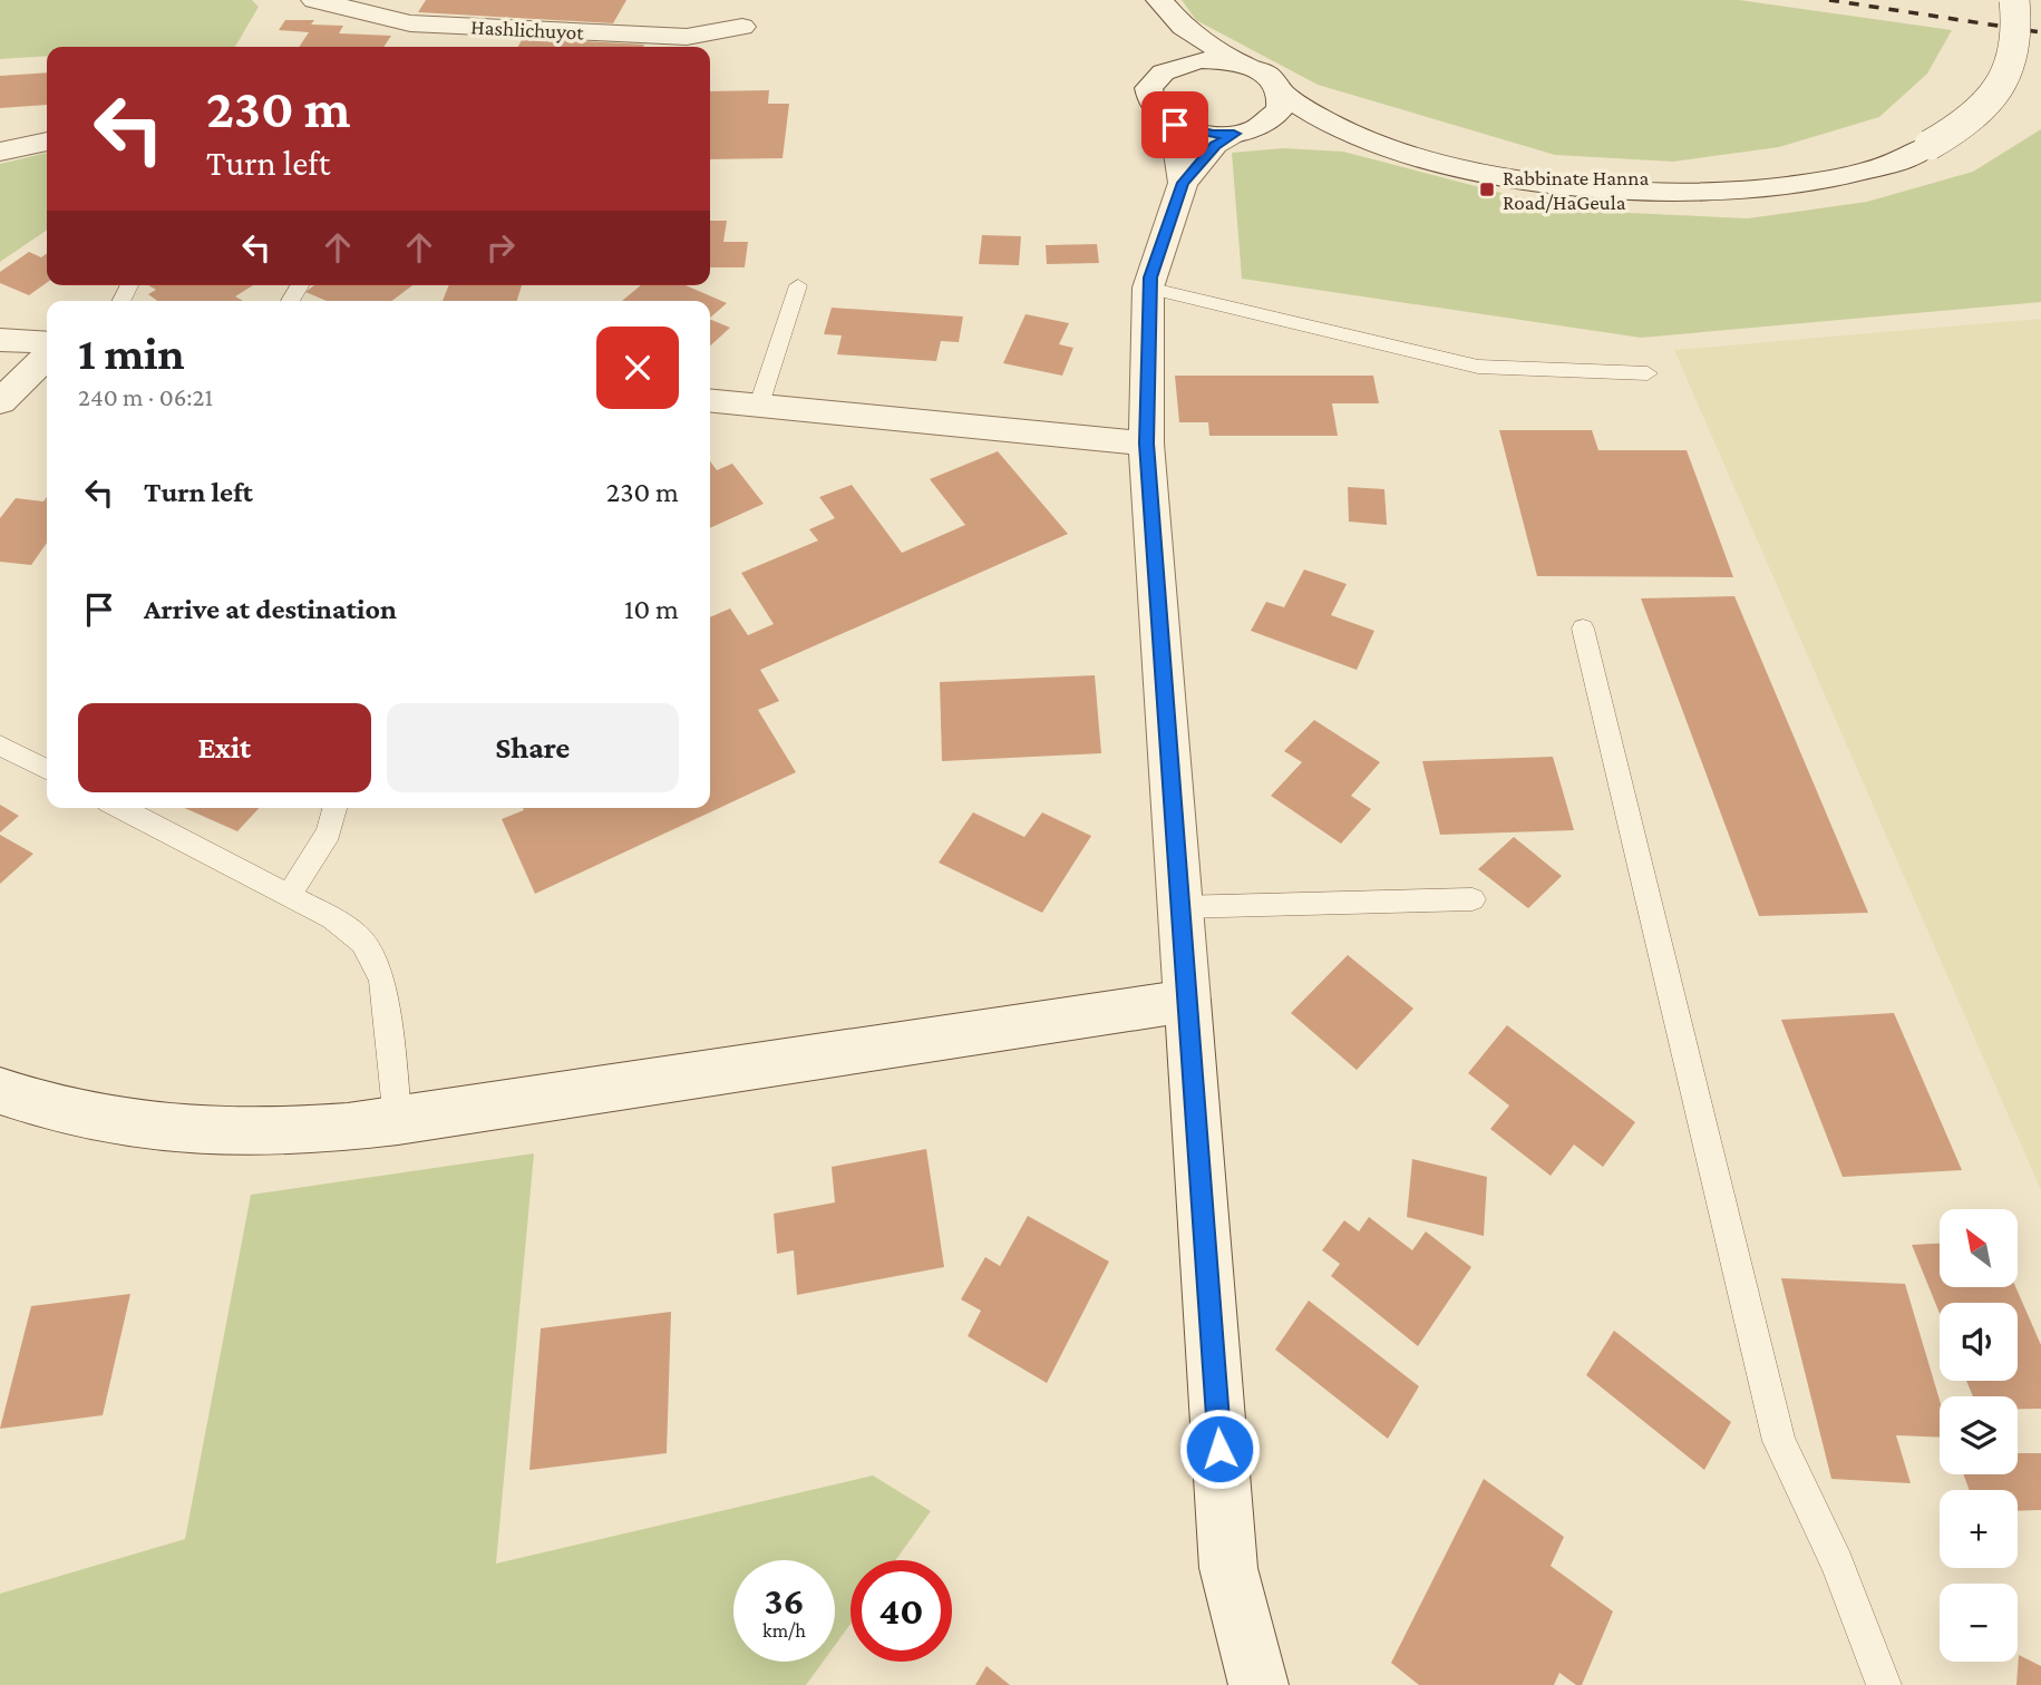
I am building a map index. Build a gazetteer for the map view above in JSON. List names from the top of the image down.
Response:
{
  "streets": {
    "street": ["Hashlichuyot"]
  },
  "places": {
    "transit": ["Rabbinate Hanna Road/HaGeula"]
  },
  "north": "top left",
  "page": {
    "turn": ["230 m", "Turn left"],
    "heading": ["1 min", "240 m · 06:21"],
    "list": [
      {
        "name": "Turn left",
        "value": "230 m"
      },
      {
        "name": "Arrive at destination",
        "value": "10 m"
      }
    ],
    "buttons": ["Exit", "Share"],
    "map_buttons": ["+", "−"],
    "speed": "36 km/h",
    "limit": "40"
  }
}
